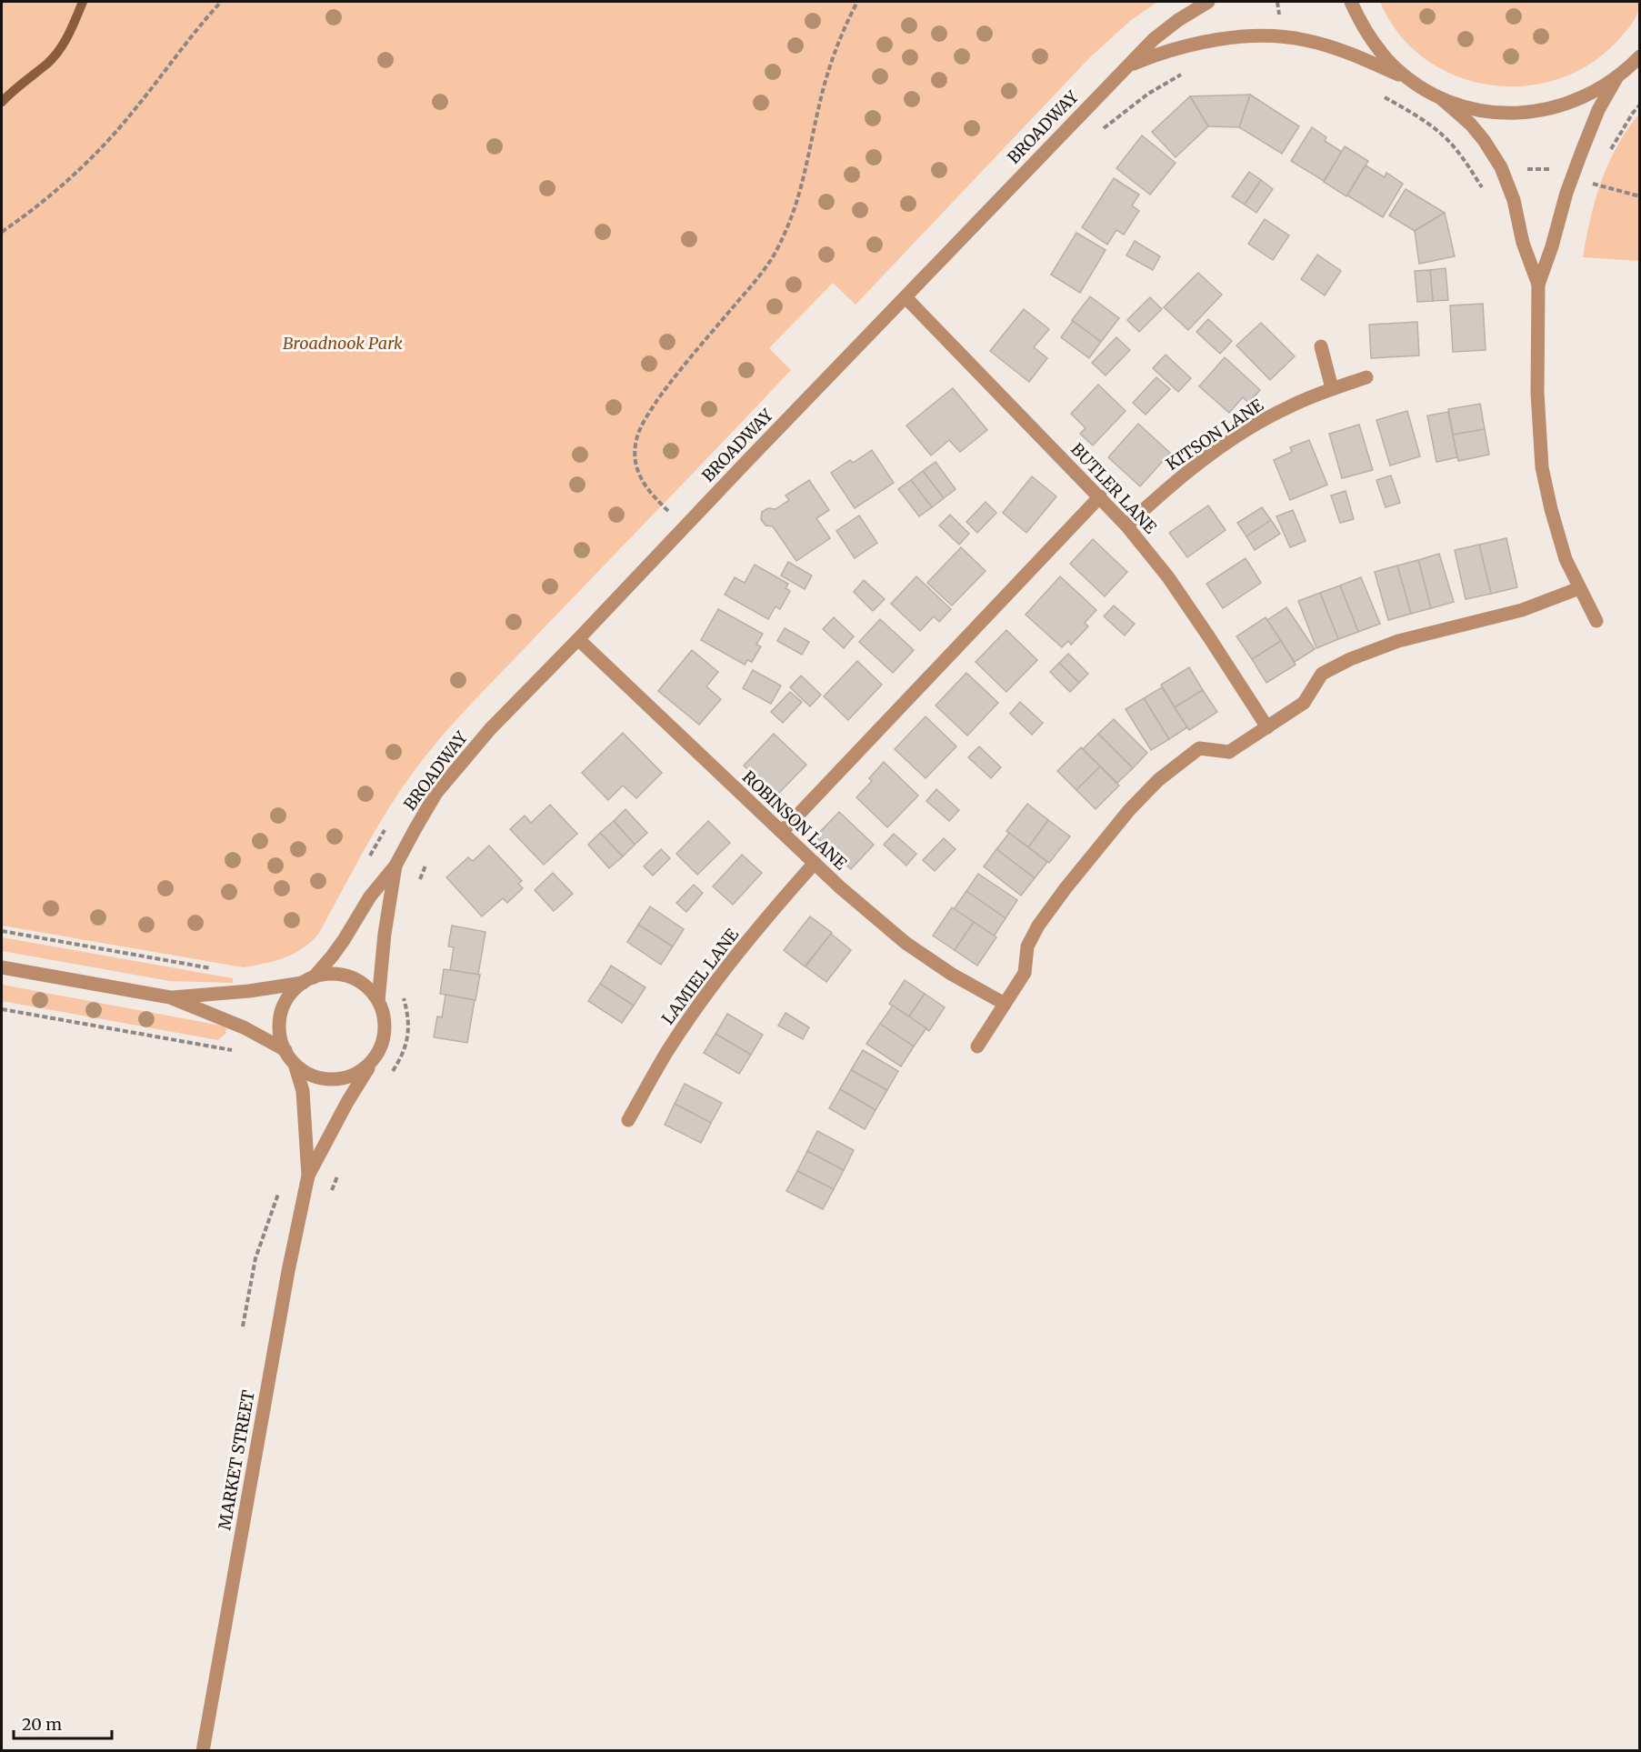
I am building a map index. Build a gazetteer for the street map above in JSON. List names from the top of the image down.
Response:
{
  "streets": {
    "street": [
      "BROADWAY",
      "KITSON LANE",
      "BUTLER LANE",
      "ROBINSON LANE",
      "LAMIEL LANE",
      "MARKET STREET"
    ]
  },
  "crossings": [
    ["BROADWAY", "BUTLER LANE"],
    ["BROADWAY", "ROBINSON LANE"],
    ["BROADWAY", "MARKET STREET"],
    ["KITSON LANE", "BUTLER LANE"],
    ["ROBINSON LANE", "LAMIEL LANE"]
  ],
  "parks": ["Broadnook Park"],
  "scale_bar": "20 m"
}
